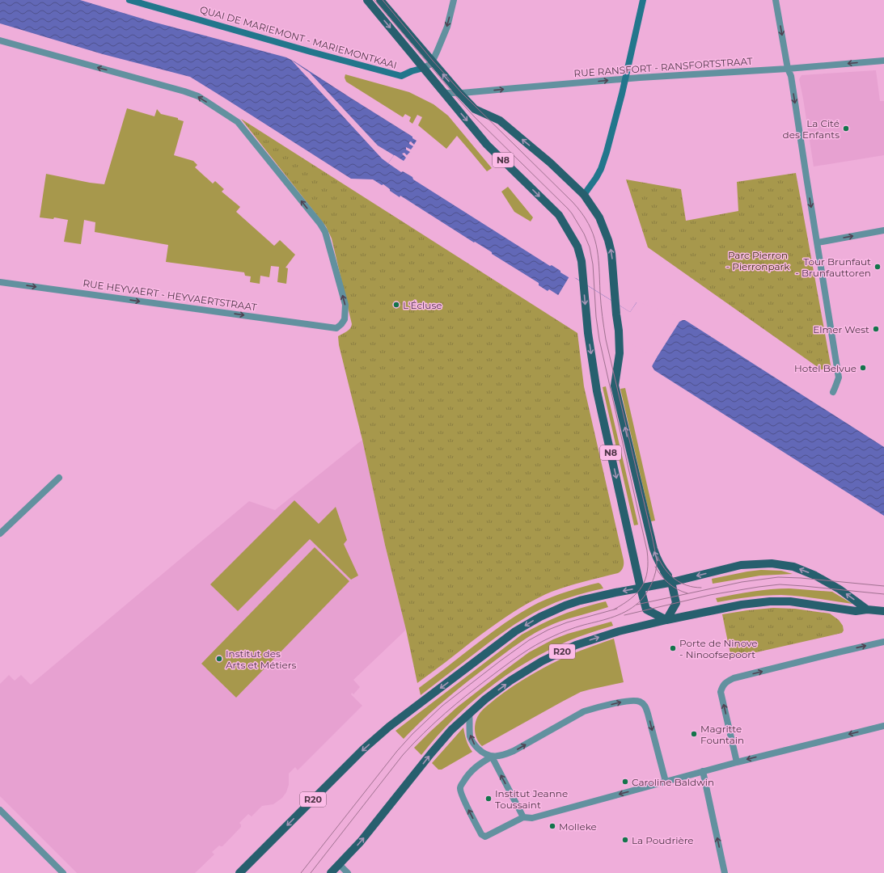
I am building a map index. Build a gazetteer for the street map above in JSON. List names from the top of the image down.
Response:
{
  "streets": {
    "main road": ["N8", "R20"],
    "street": ["QUAI DE MARIEMONT - MARIEMONTKAAI", "RUE RANSFORT - RANSFORTSTRAAT", "RUE HEYVAERT - HEYVAERTSTRAAT"]
  },
  "crossings": [
    ["QUAI DE MARIEMONT - MARIEMONTKAAI", "N8"],
    ["RUE RANSFORT - RANSFORTSTRAAT", "N8"],
    ["N8", "R20"]
  ],
  "parks": ["Parc Pierron - Pierronpark"],
  "places": [
    "La Cité des Enfants",
    "Tour Brunfaut - Brunfauttoren",
    "L'Écluse",
    "Elmer West",
    "Hotel Belvue",
    "Porte de Ninove - Ninoofsepoort",
    "Institut des Arts et Métiers",
    "Magritte Fountain",
    "Caroline Baldwin",
    "Institut Jeanne Toussaint",
    "Molleke",
    "La Poudrière"
  ]
}
